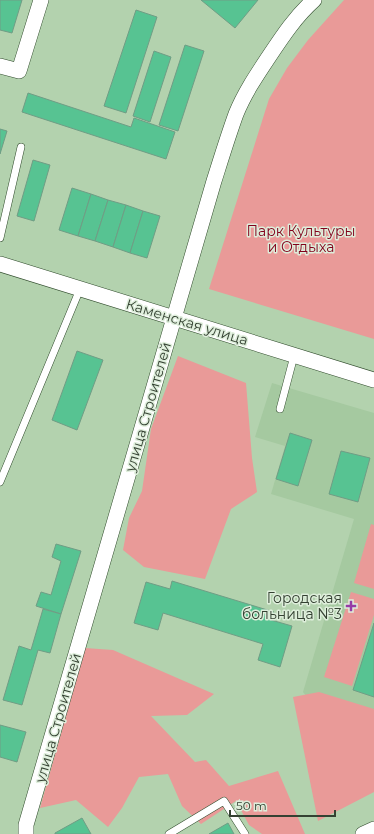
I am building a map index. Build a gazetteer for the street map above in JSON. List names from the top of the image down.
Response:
{
  "streets": {
    "street": ["Каменская улица", "улица Строителей"]
  },
  "crossings": [
    ["Каменская улица", "улица Строителей"]
  ],
  "parks": ["Парк Культуры и Отдыха"],
  "places": {
    "health": ["Городская больница №3"]
  },
  "scale_bar": "50 m"
}
